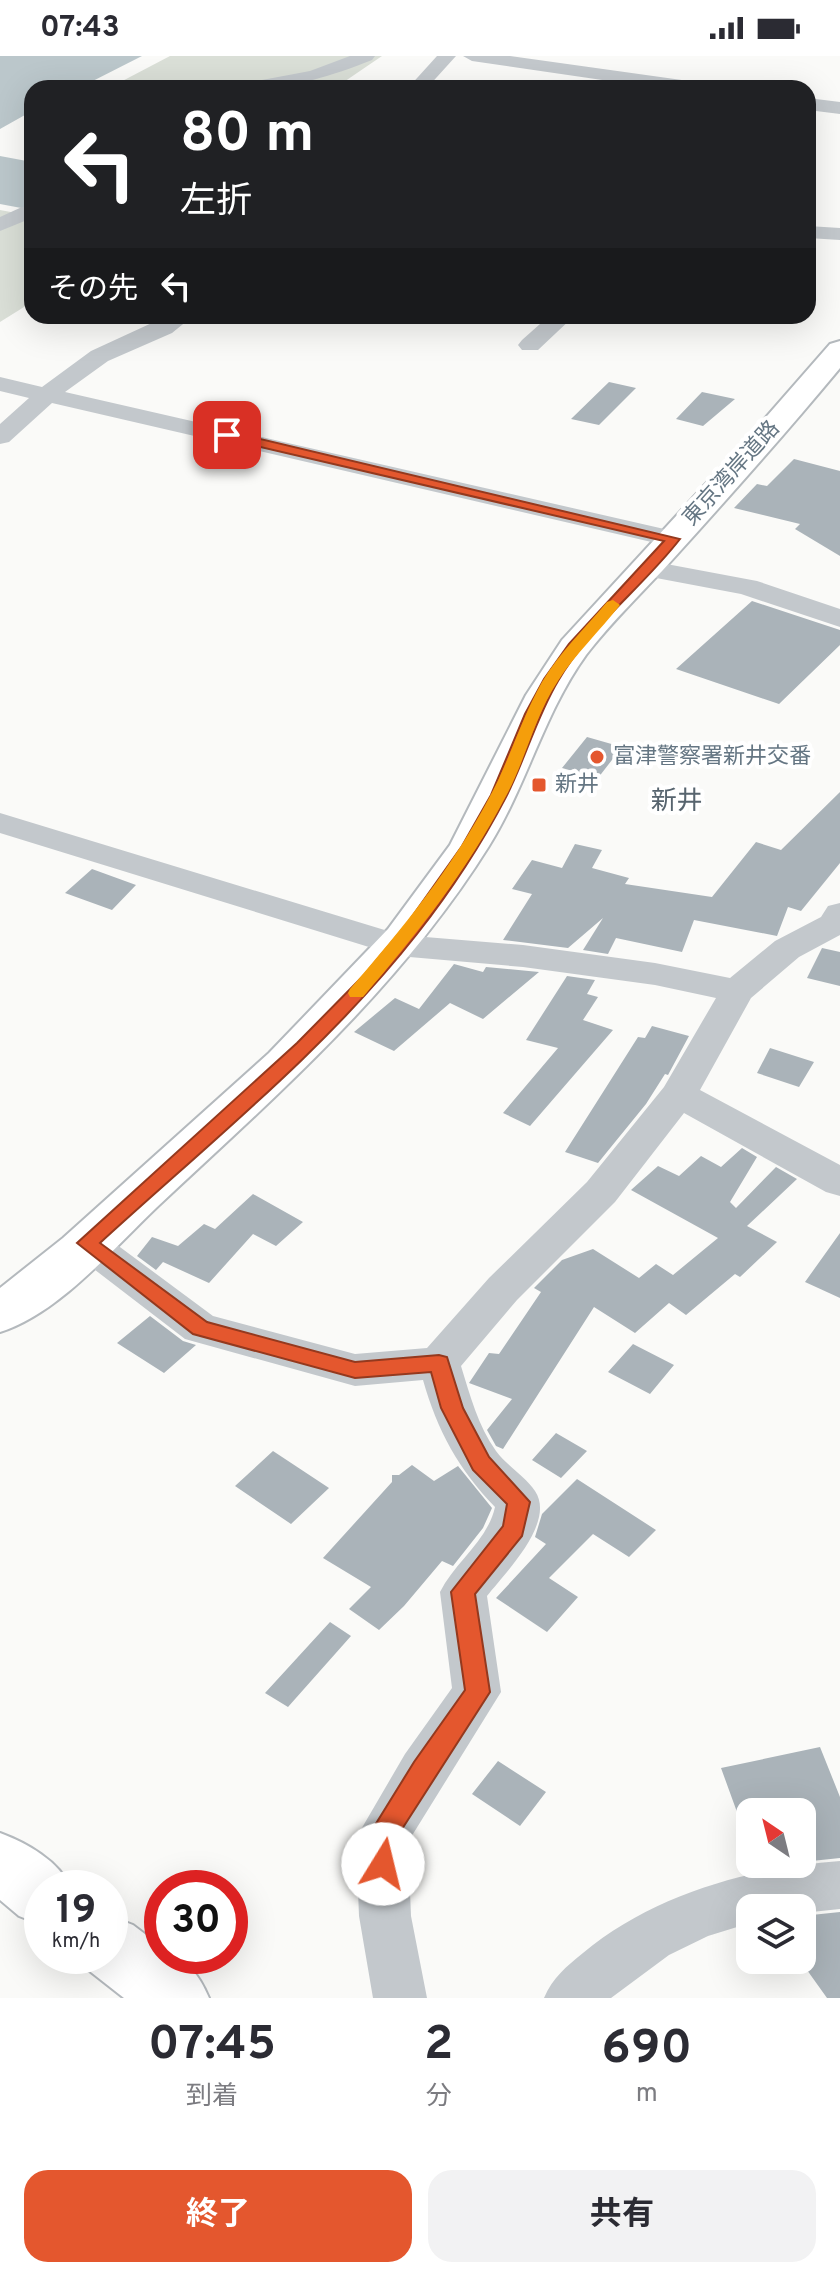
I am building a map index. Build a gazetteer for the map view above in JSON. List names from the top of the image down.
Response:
{
  "streets": {
    "highway": ["東京湾岸道路"]
  },
  "districts": ["新井"],
  "places": {
    "other": ["富津警察署新井交番"],
    "transit": ["新井"]
  },
  "north": "top left",
  "page": {
    "status": "07:43",
    "turn": ["80 m", "左折"],
    "then": "その先",
    "speed": "19 km/h",
    "limit": "30",
    "eta": [
      "07:45",
      "到着",
      "2",
      "分",
      "690",
      "m"
    ],
    "buttons": ["終了", "共有"]
  }
}
